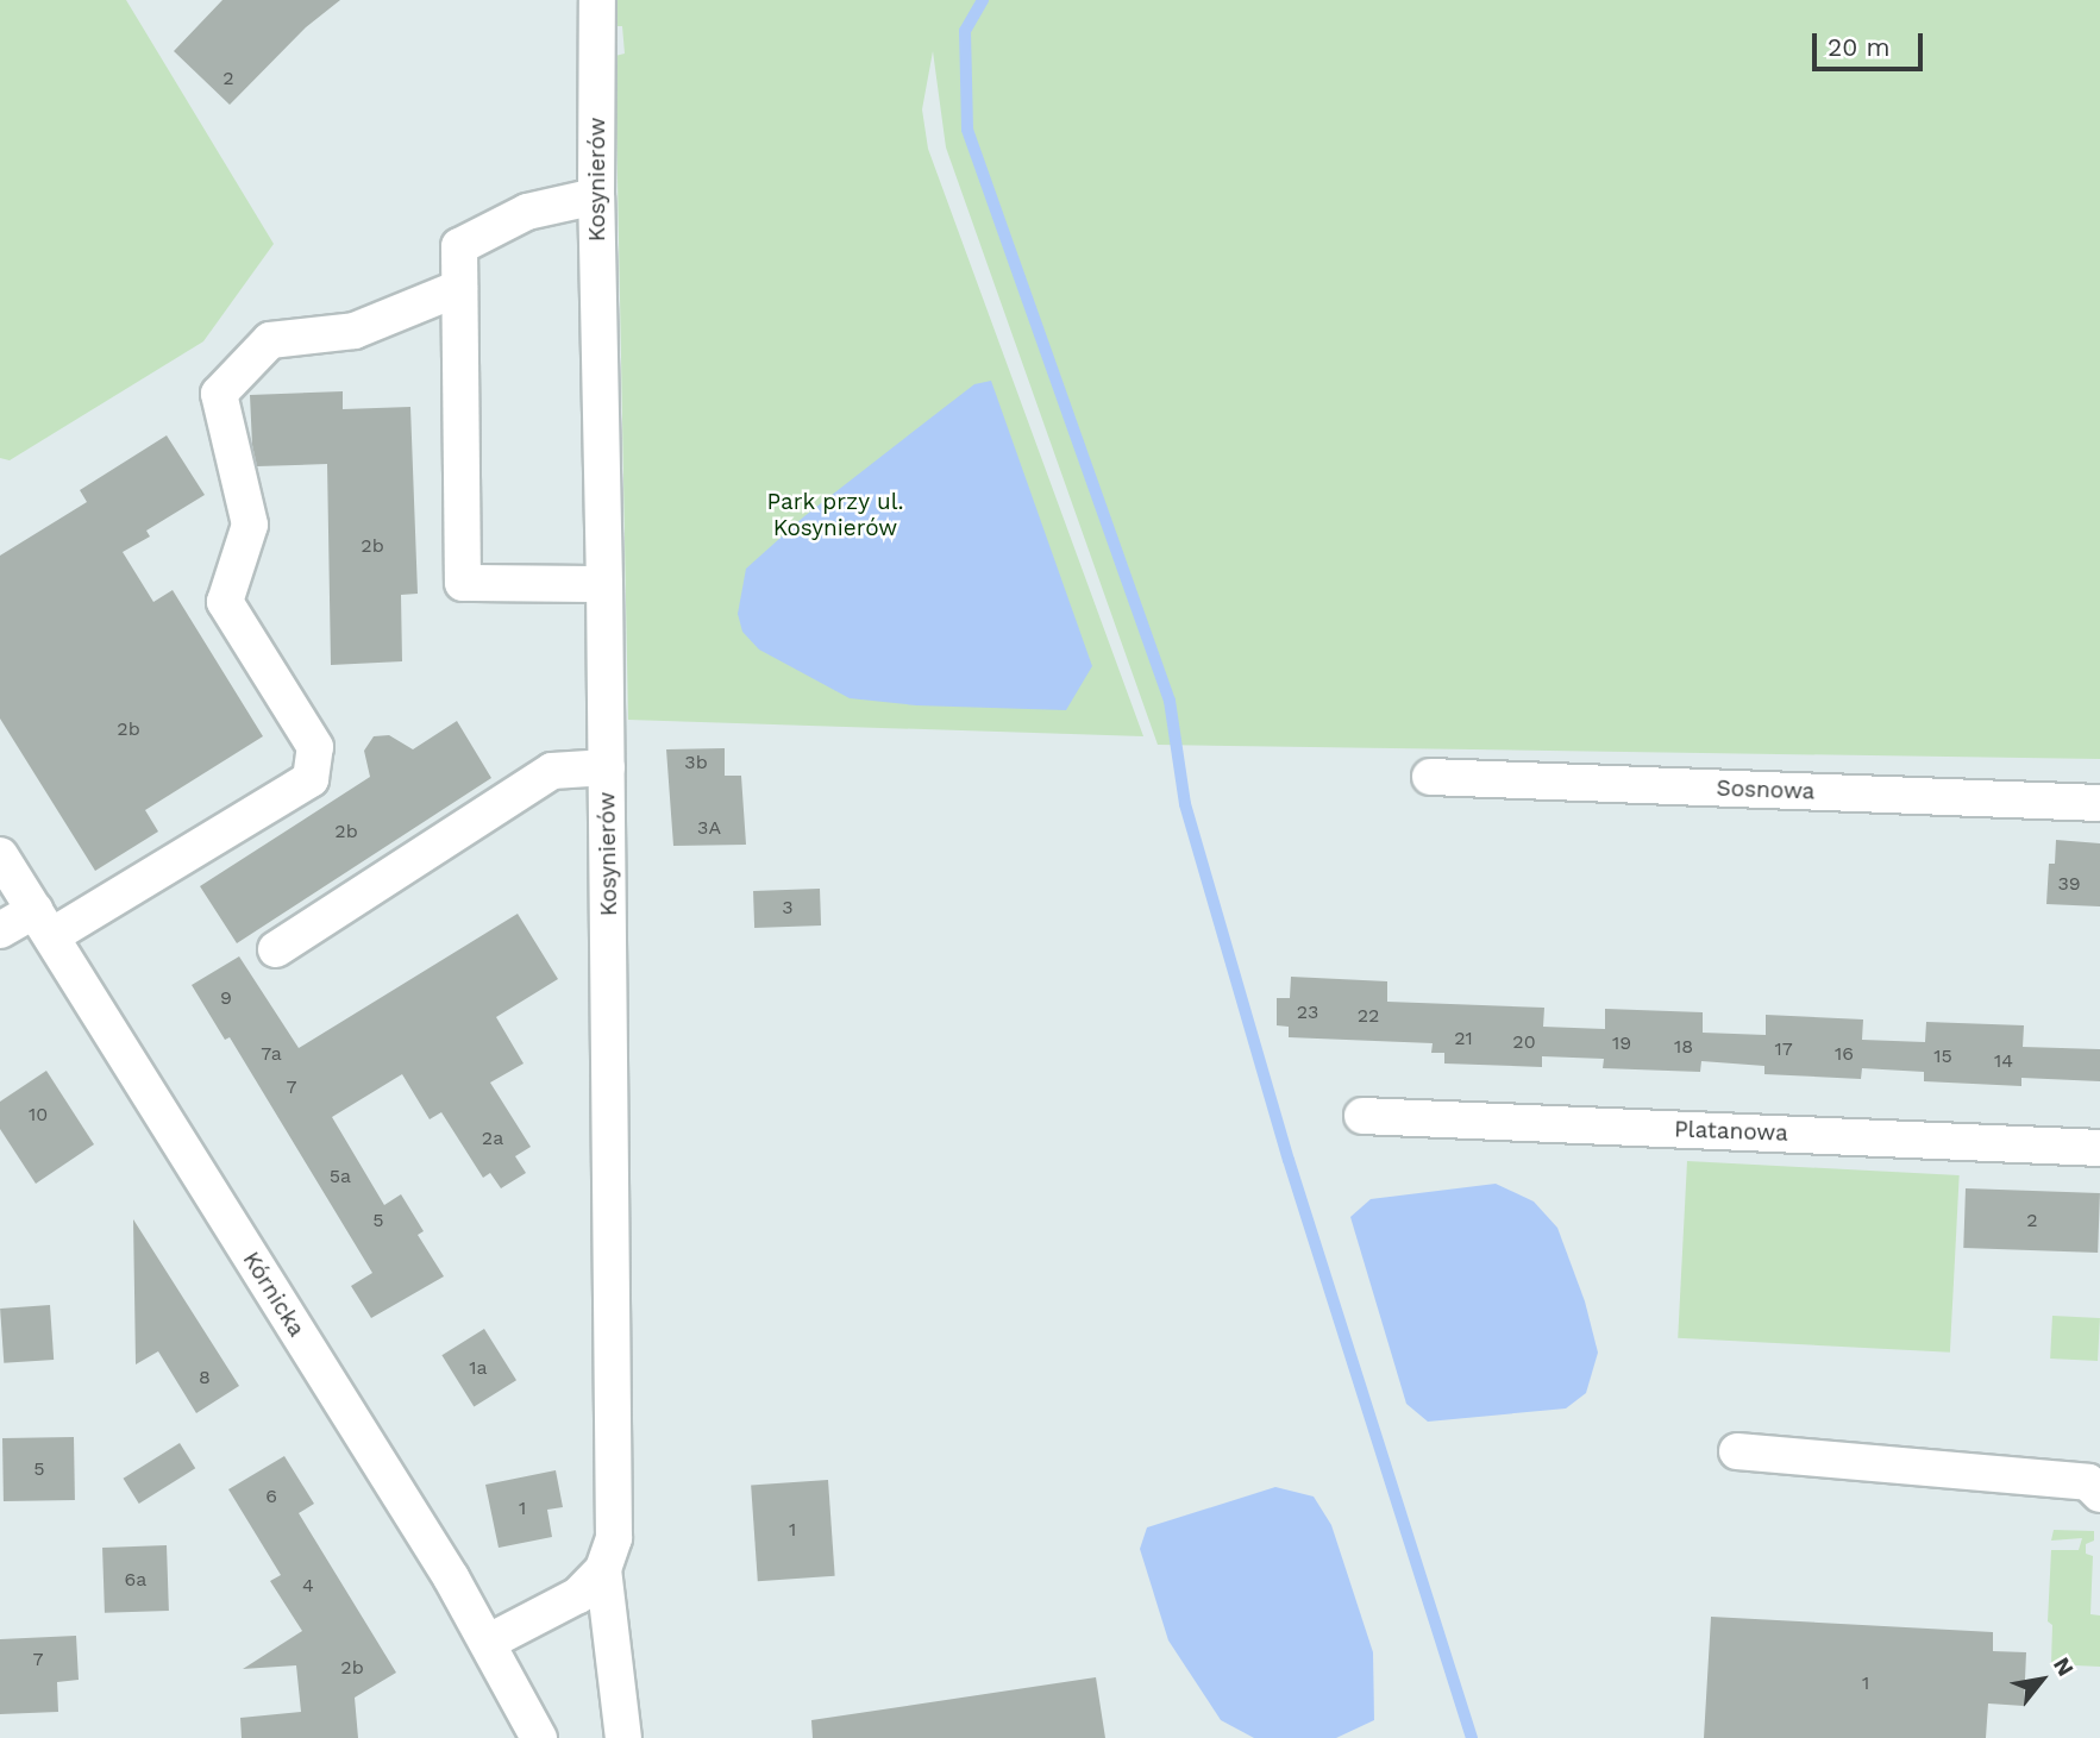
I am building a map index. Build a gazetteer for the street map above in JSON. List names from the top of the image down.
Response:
{
  "streets": {
    "street": [
      "Kosynierów",
      "Sosnowa",
      "Platanowa",
      "Kórnicka"
    ]
  },
  "parks": ["Park przy ul. Kosynierów"],
  "house_numbers": [
    "2",
    "2b",
    "2b",
    "3b",
    "3A",
    "2b",
    "39",
    "3",
    "9",
    "23",
    "22",
    "21",
    "20",
    "19",
    "18",
    "17",
    "7a",
    "16",
    "15",
    "14",
    "7",
    "10",
    "2a",
    "5a",
    "5",
    "2",
    "1a",
    "8",
    "5",
    "6",
    "1",
    "1",
    "6a",
    "4",
    "7",
    "2b",
    "1"
  ],
  "scale_bar": "20 m",
  "north": "top right"
}
